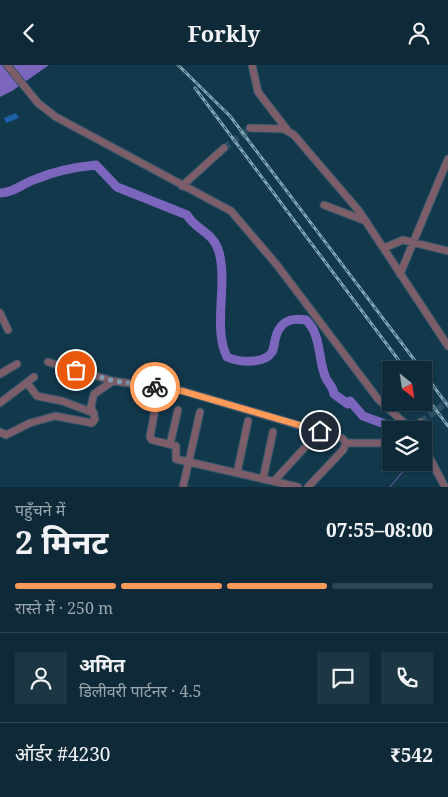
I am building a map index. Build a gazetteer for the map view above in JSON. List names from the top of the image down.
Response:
{
  "north": "bottom right",
  "page": {
    "header": "Forkly",
    "heading": ["2 मिनट", "पहुँचने में", "07:55–08:00"],
    "panel": [
      "अमित",
      "डिलीवरी पार्टनर · 4.5",
      "ऑर्डर #4230",
      "₹542"
    ],
    "bar": "रास्ते में · 250 m"
  }
}
